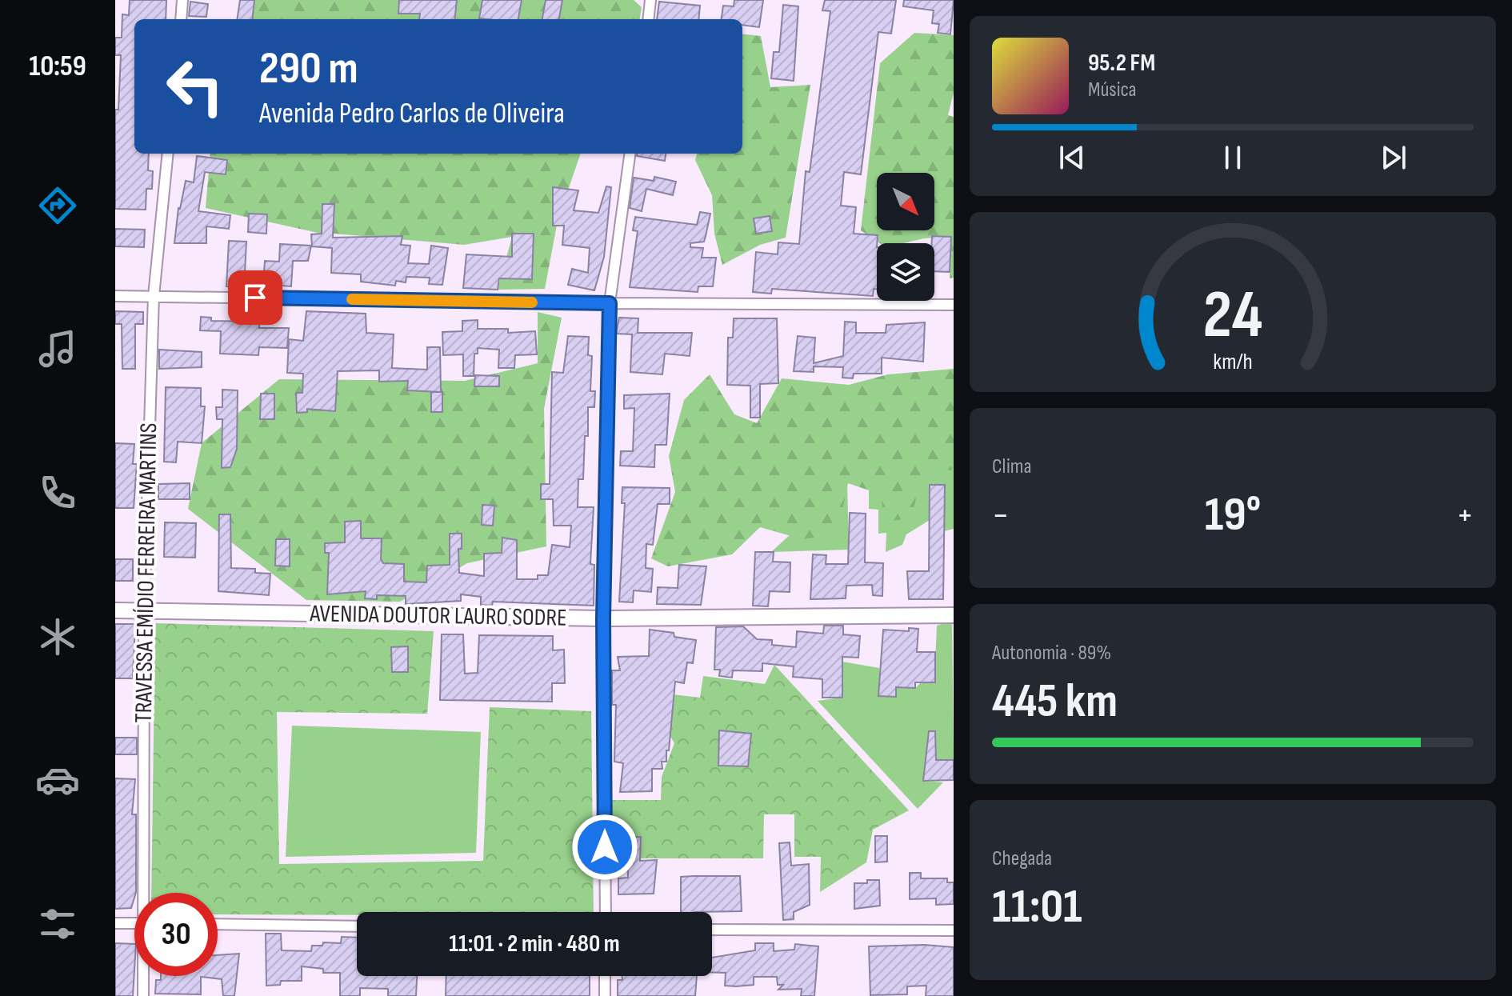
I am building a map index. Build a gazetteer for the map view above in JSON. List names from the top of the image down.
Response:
{
  "streets": {
    "street": ["TRAVESSA EMÍDIO FERREIRA MARTINS", "AVENIDA DOUTOR LAURO SODRE"]
  },
  "crossings": [
    ["TRAVESSA EMÍDIO FERREIRA MARTINS", "AVENIDA DOUTOR LAURO SODRE"]
  ],
  "north": "bottom right",
  "page": {
    "tabs": "10:59",
    "turn": ["290 m", "Avenida Pedro Carlos de Oliveira"],
    "song": ["95.2 FM", "Música"],
    "tile": [
      "Clima",
      ["Autonomia · 89%", "445 km"],
      ["Chegada", "11:01"]
    ],
    "heat": ["−", "19°", "+"],
    "limit": "30",
    "trip": "11:01 · 2 min · 480 m",
    "gauge": ["24", "km/h"]
  }
}
